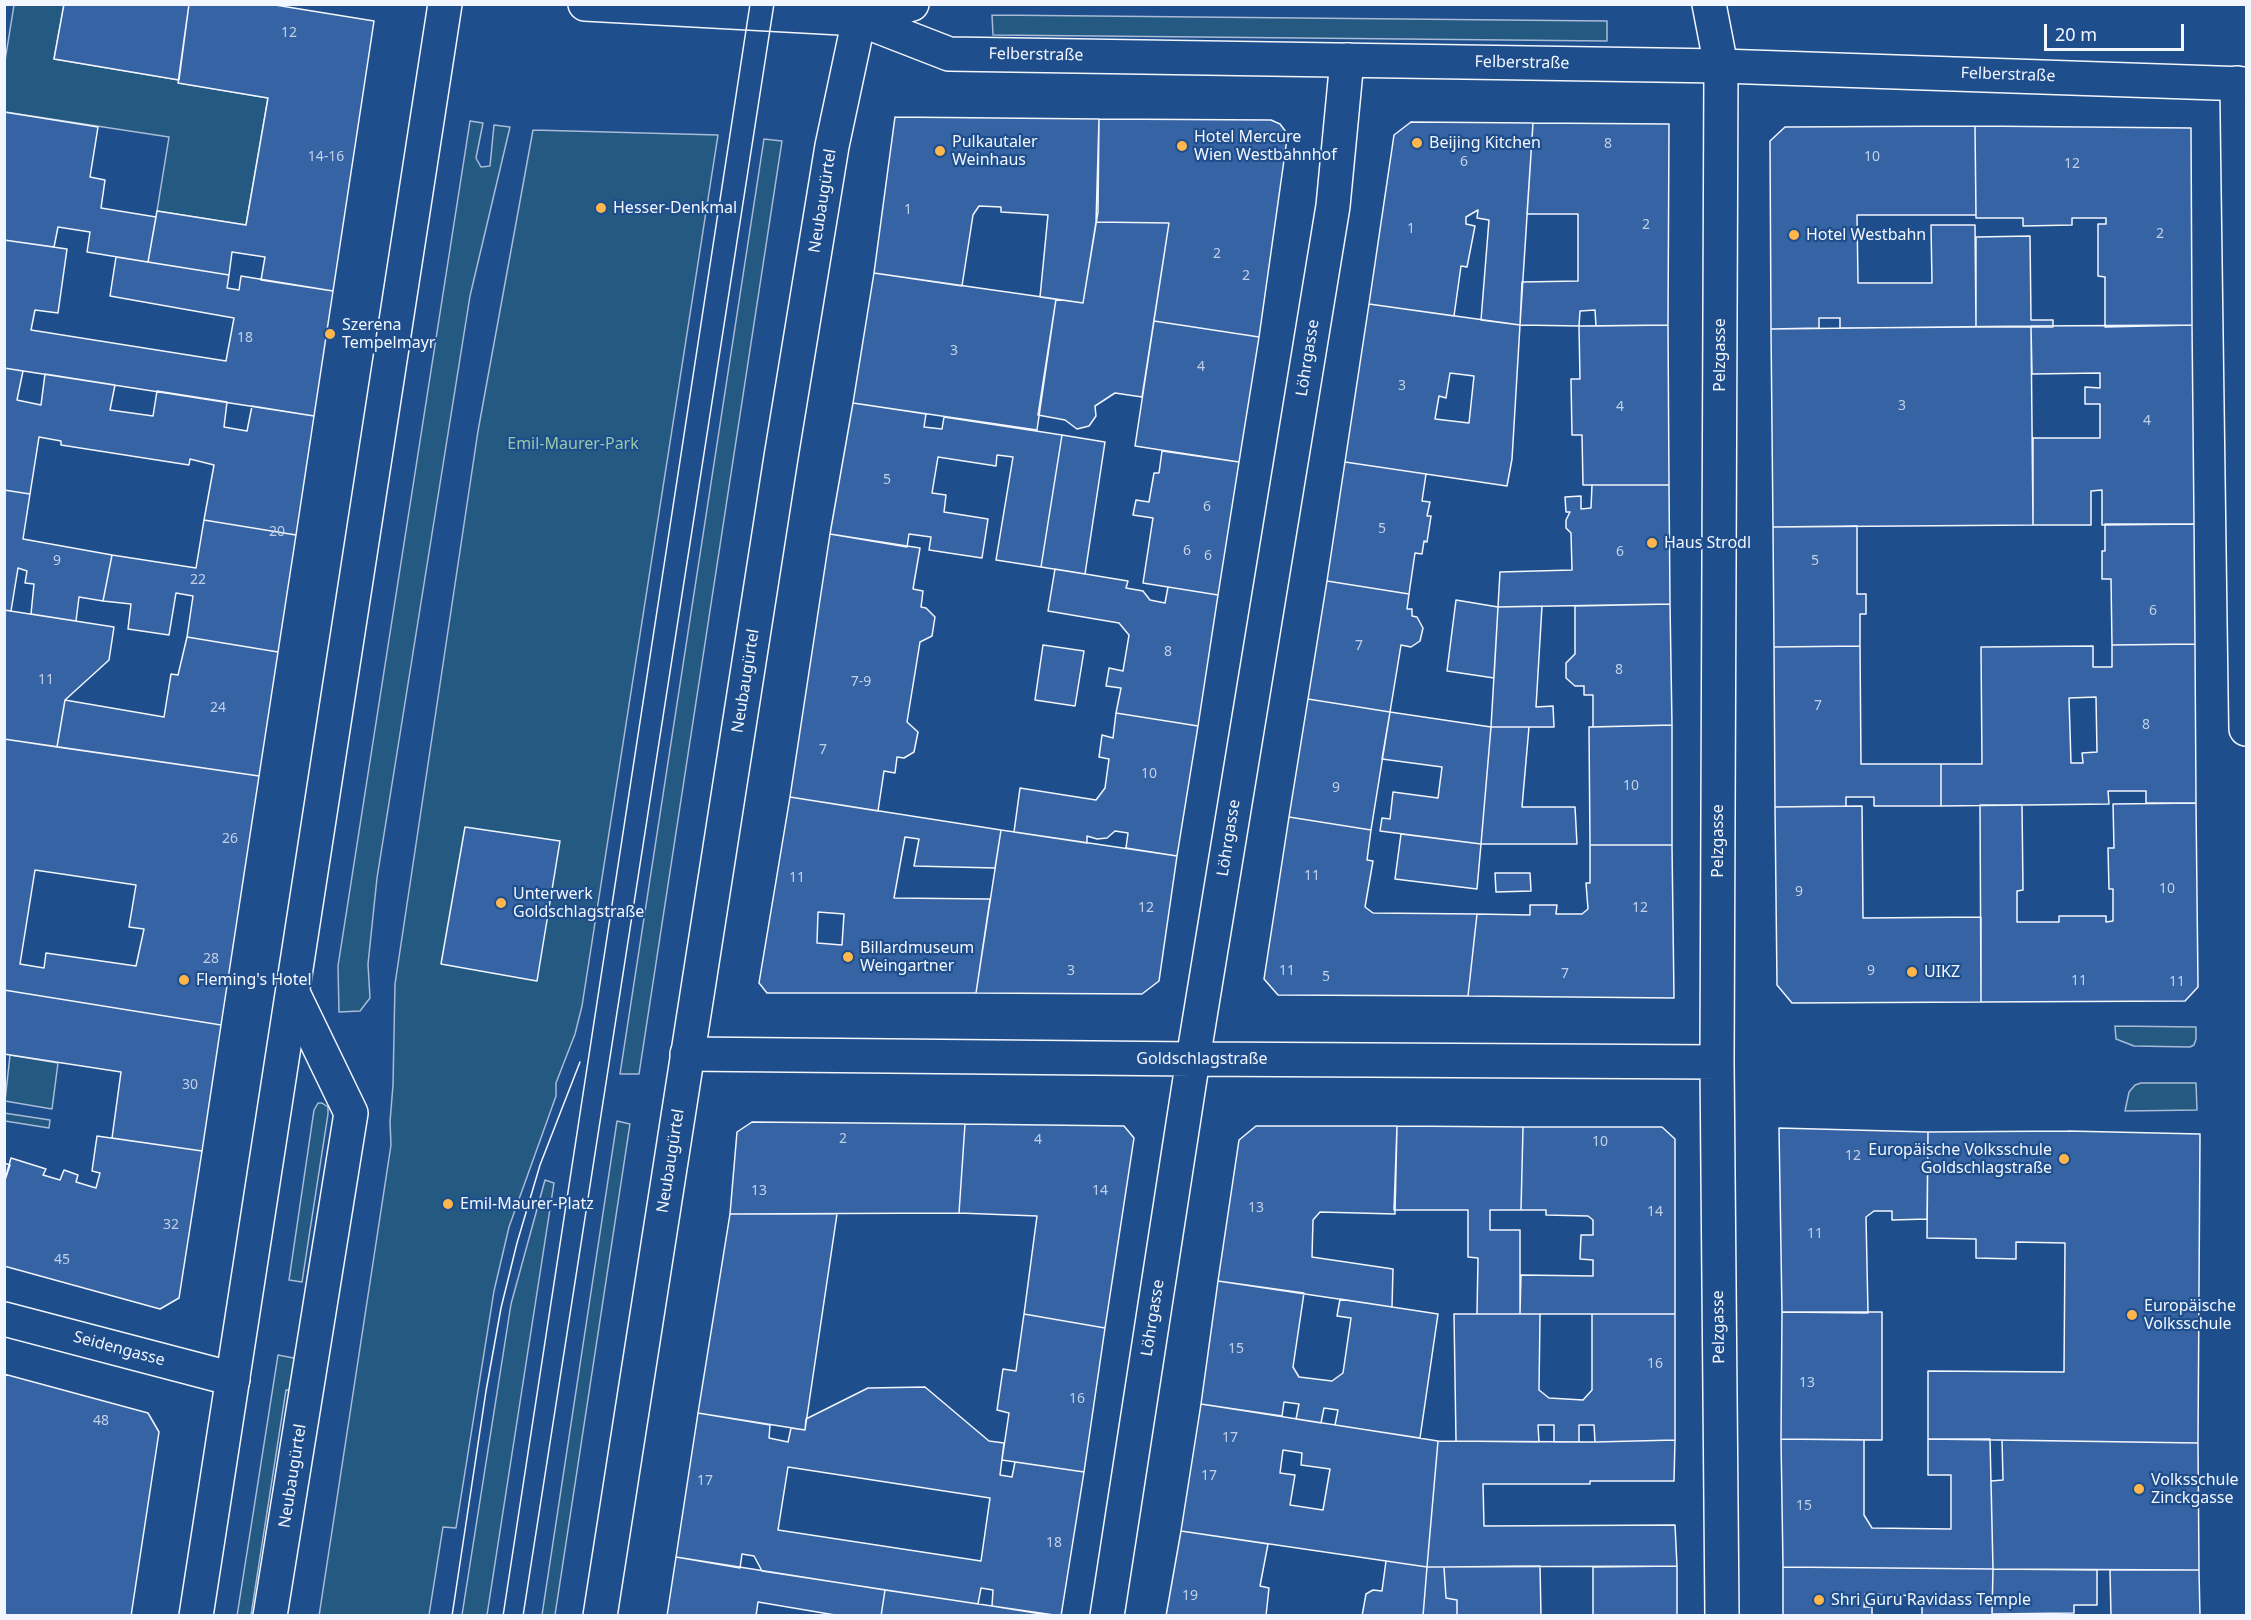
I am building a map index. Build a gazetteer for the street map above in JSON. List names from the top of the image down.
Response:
{
  "streets": {
    "street": [
      "Felberstraße",
      "Neubaugürtel",
      "Pelzgasse",
      "Löhrgasse",
      "Goldschlagstraße",
      "Seidengasse"
    ]
  },
  "crossings": [
    ["Felberstraße", "Neubaugürtel"],
    ["Felberstraße", "Pelzgasse"],
    ["Felberstraße", "Löhrgasse"],
    ["Neubaugürtel", "Goldschlagstraße"],
    ["Pelzgasse", "Goldschlagstraße"],
    ["Löhrgasse", "Goldschlagstraße"]
  ],
  "parks": ["Emil-Maurer-Park"],
  "places": [
    "Beijing Kitchen",
    "Hotel Mercure Wien Westbahnhof",
    "Pulkautaler Weinhaus",
    "Hesser-Denkmal",
    "Hotel Westbahn",
    "Szerena Tempelmayr",
    "Haus Strodl",
    "Unterwerk Goldschlagstraße",
    "Billardmuseum Weingartner",
    "UIKZ",
    "Fleming's Hotel",
    "Europäische Volksschule Goldschlagstraße",
    "Emil-Maurer-Platz",
    "Europäische Volksschule",
    "Volksschule Zinckgasse",
    "Shri Guru Ravidass Temple"
  ],
  "house_numbers": [
    "12",
    "8",
    "14-16",
    "10",
    "6",
    "12",
    "1",
    "2",
    "1",
    "2",
    "2",
    "2",
    "18",
    "3",
    "4",
    "3",
    "3",
    "4",
    "4",
    "5",
    "6",
    "5",
    "20",
    "6",
    "6",
    "6",
    "9",
    "5",
    "22",
    "6",
    "7",
    "8",
    "8",
    "11",
    "7-9",
    "7",
    "24",
    "8",
    "7",
    "10",
    "10",
    "9",
    "26",
    "11",
    "11",
    "10",
    "9",
    "12",
    "12",
    "28",
    "3",
    "11",
    "9",
    "7",
    "5",
    "11",
    "11",
    "30",
    "2",
    "4",
    "10",
    "12",
    "13",
    "14",
    "13",
    "14",
    "32",
    "11",
    "45",
    "15",
    "16",
    "13",
    "16",
    "48",
    "17",
    "17",
    "17",
    "15",
    "18",
    "19"
  ],
  "scale_bar": "20 m"
}
